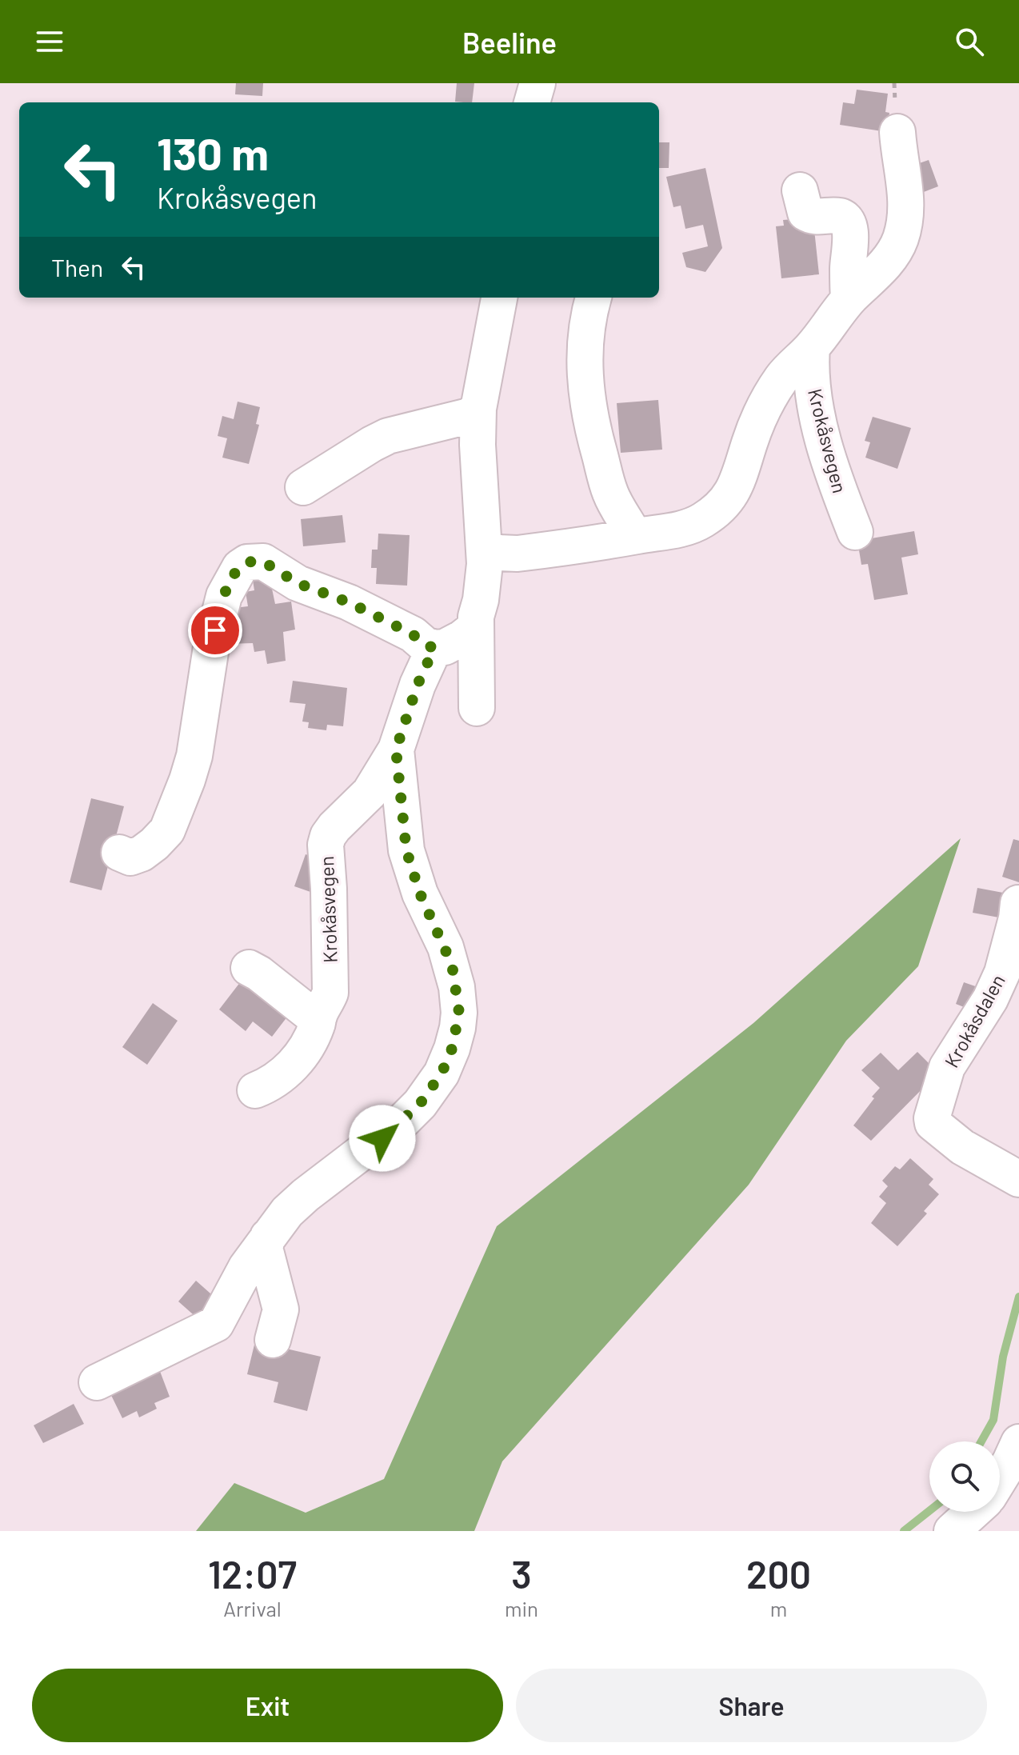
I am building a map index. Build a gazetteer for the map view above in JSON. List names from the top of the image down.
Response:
{
  "streets": {
    "street": ["Krokåsvegen", "Krokåsdalen"]
  },
  "page": {
    "header": "Beeline",
    "turn": ["130 m", "Krokåsvegen"],
    "then": "Then",
    "eta": [
      "12:07",
      "Arrival",
      "3",
      "min",
      "200",
      "m"
    ],
    "buttons": ["Exit", "Share"]
  }
}
